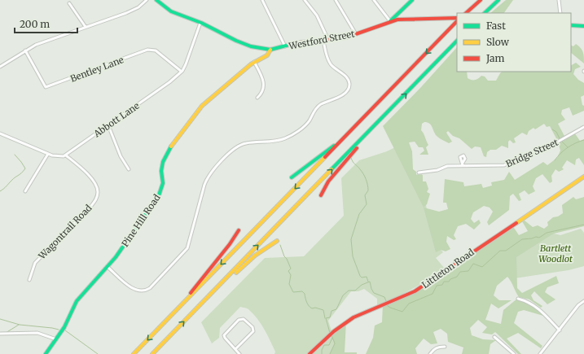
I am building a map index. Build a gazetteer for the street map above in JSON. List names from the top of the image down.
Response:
{
  "streets": {
    "main road": ["Westford Street", "Pine Hill Road", "Littleton Road"],
    "street": [
      "Bentley Lane",
      "Abbott Lane",
      "Bridge Street",
      "Wagontrail Road"
    ]
  },
  "crossings": [
    ["Westford Street", "Abbott Lane"],
    ["Westford Street", "Pine Hill Road"],
    ["Bentley Lane", "Abbott Lane"],
    ["Abbott Lane", "Wagontrail Road"]
  ],
  "parks": ["Bartlett Woodlot"],
  "legend": ["Fast", "Slow", "Jam"],
  "scale_bar": "200 m"
}
